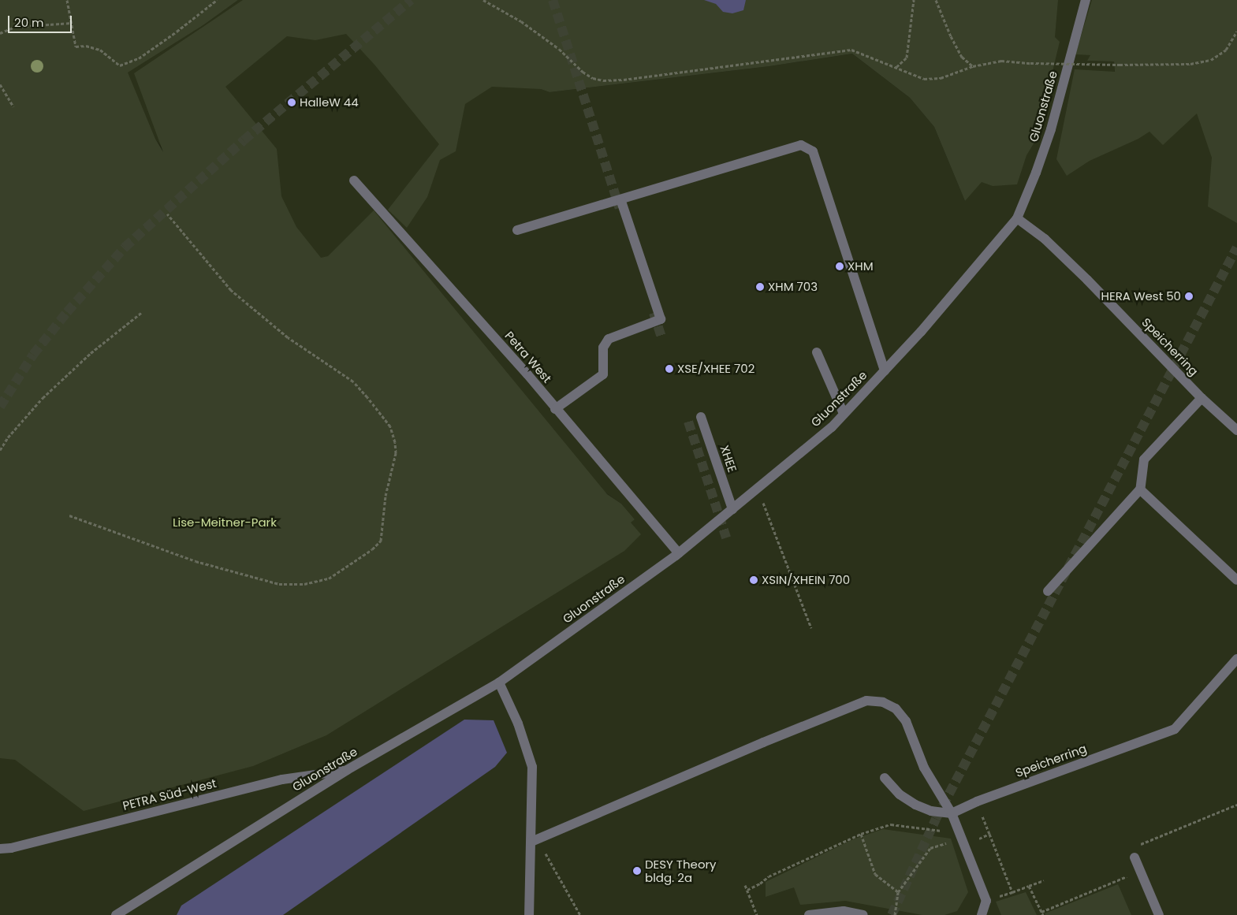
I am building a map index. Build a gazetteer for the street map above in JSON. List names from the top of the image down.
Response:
{
  "streets": {
    "lane": [
      "Gluonstraße",
      "Speicherring",
      "Petra West",
      "XHEE",
      "PETRA Süd-West"
    ]
  },
  "crossings": [
    ["Gluonstraße", "Speicherring"],
    ["Gluonstraße", "Petra West"],
    ["Gluonstraße", "XHEE"],
    ["Gluonstraße", "PETRA Süd-West"]
  ],
  "parks": ["Lise-Meitner-Park"],
  "places": [
    "HalleW 44",
    "XHM",
    "XHM 703",
    "HERA West 50",
    "XSE/XHEE 702",
    "XSIN/XHEIN 700",
    "DESY Theory bldg. 2a"
  ],
  "scale_bar": "20 m"
}
